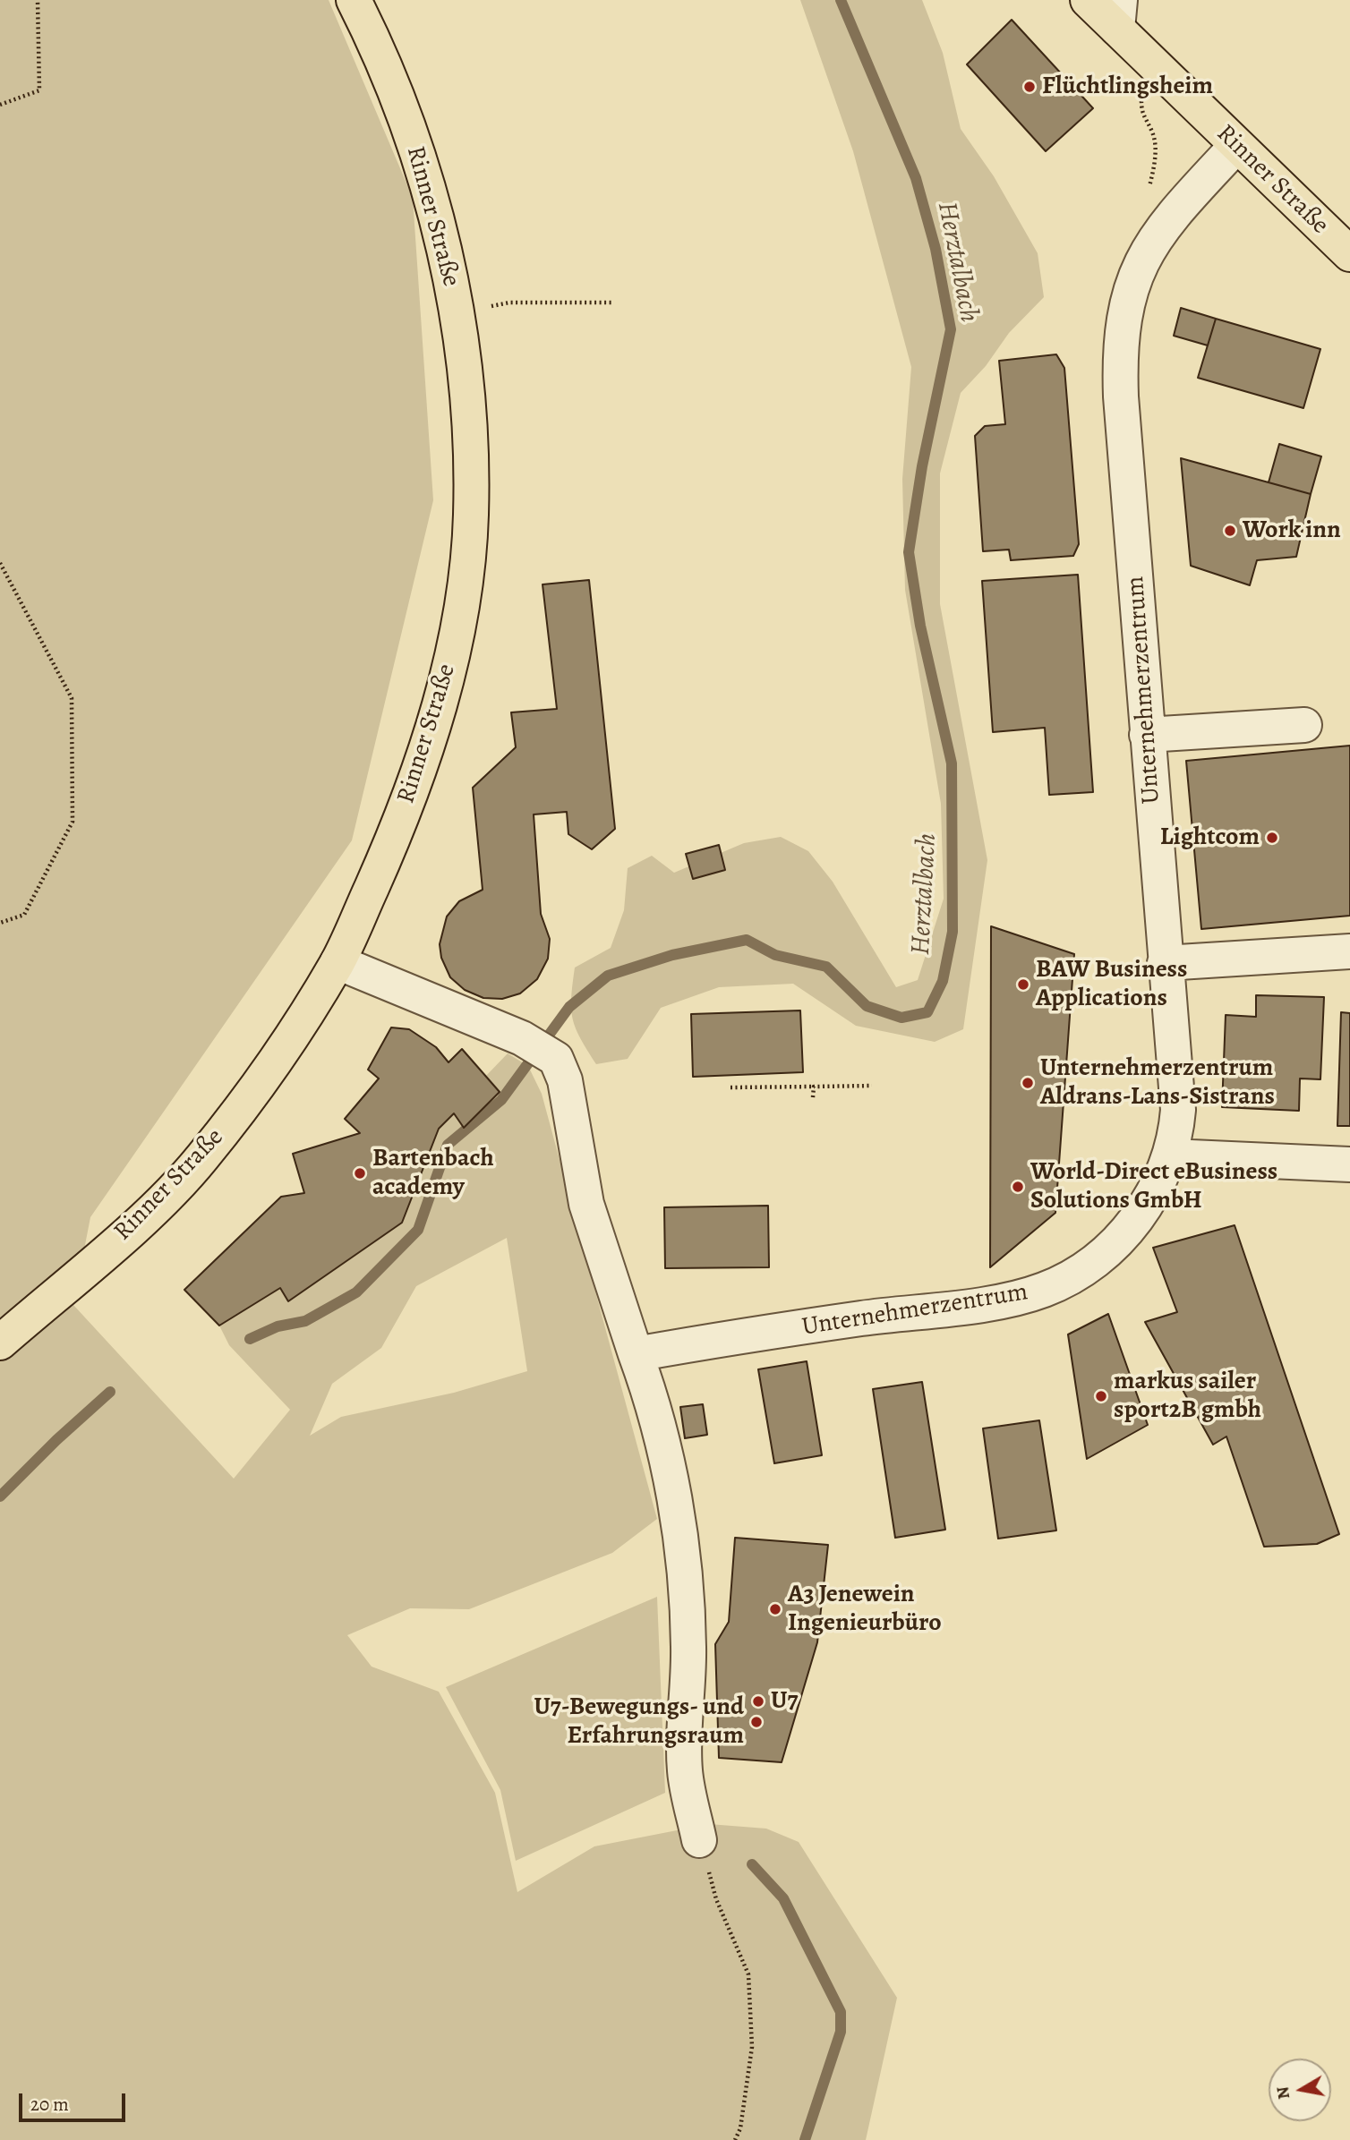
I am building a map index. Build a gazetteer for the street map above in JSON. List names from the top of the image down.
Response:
{
  "streets": {
    "main road": ["Rinner Straße"],
    "lane": ["Unternehmerzentrum"]
  },
  "crossings": [
    ["Rinner Straße", "Unternehmerzentrum"]
  ],
  "water": ["Herztalbach"],
  "places": [
    "Flüchtlingsheim",
    "Work inn",
    "Lightcom",
    "BAW Business Applications",
    "Unternehmerzentrum Aldrans-Lans-Sistrans",
    "Bartenbach academy",
    "World-Direct eBusiness Solutions GmbH",
    "markus sailer sport2B gmbh",
    "A3 Jenewein Ingenieurbüro",
    "U7",
    "U7-Bewegungs- und Erfahrungsraum"
  ],
  "scale_bar": "20 m",
  "north": "left"
}
